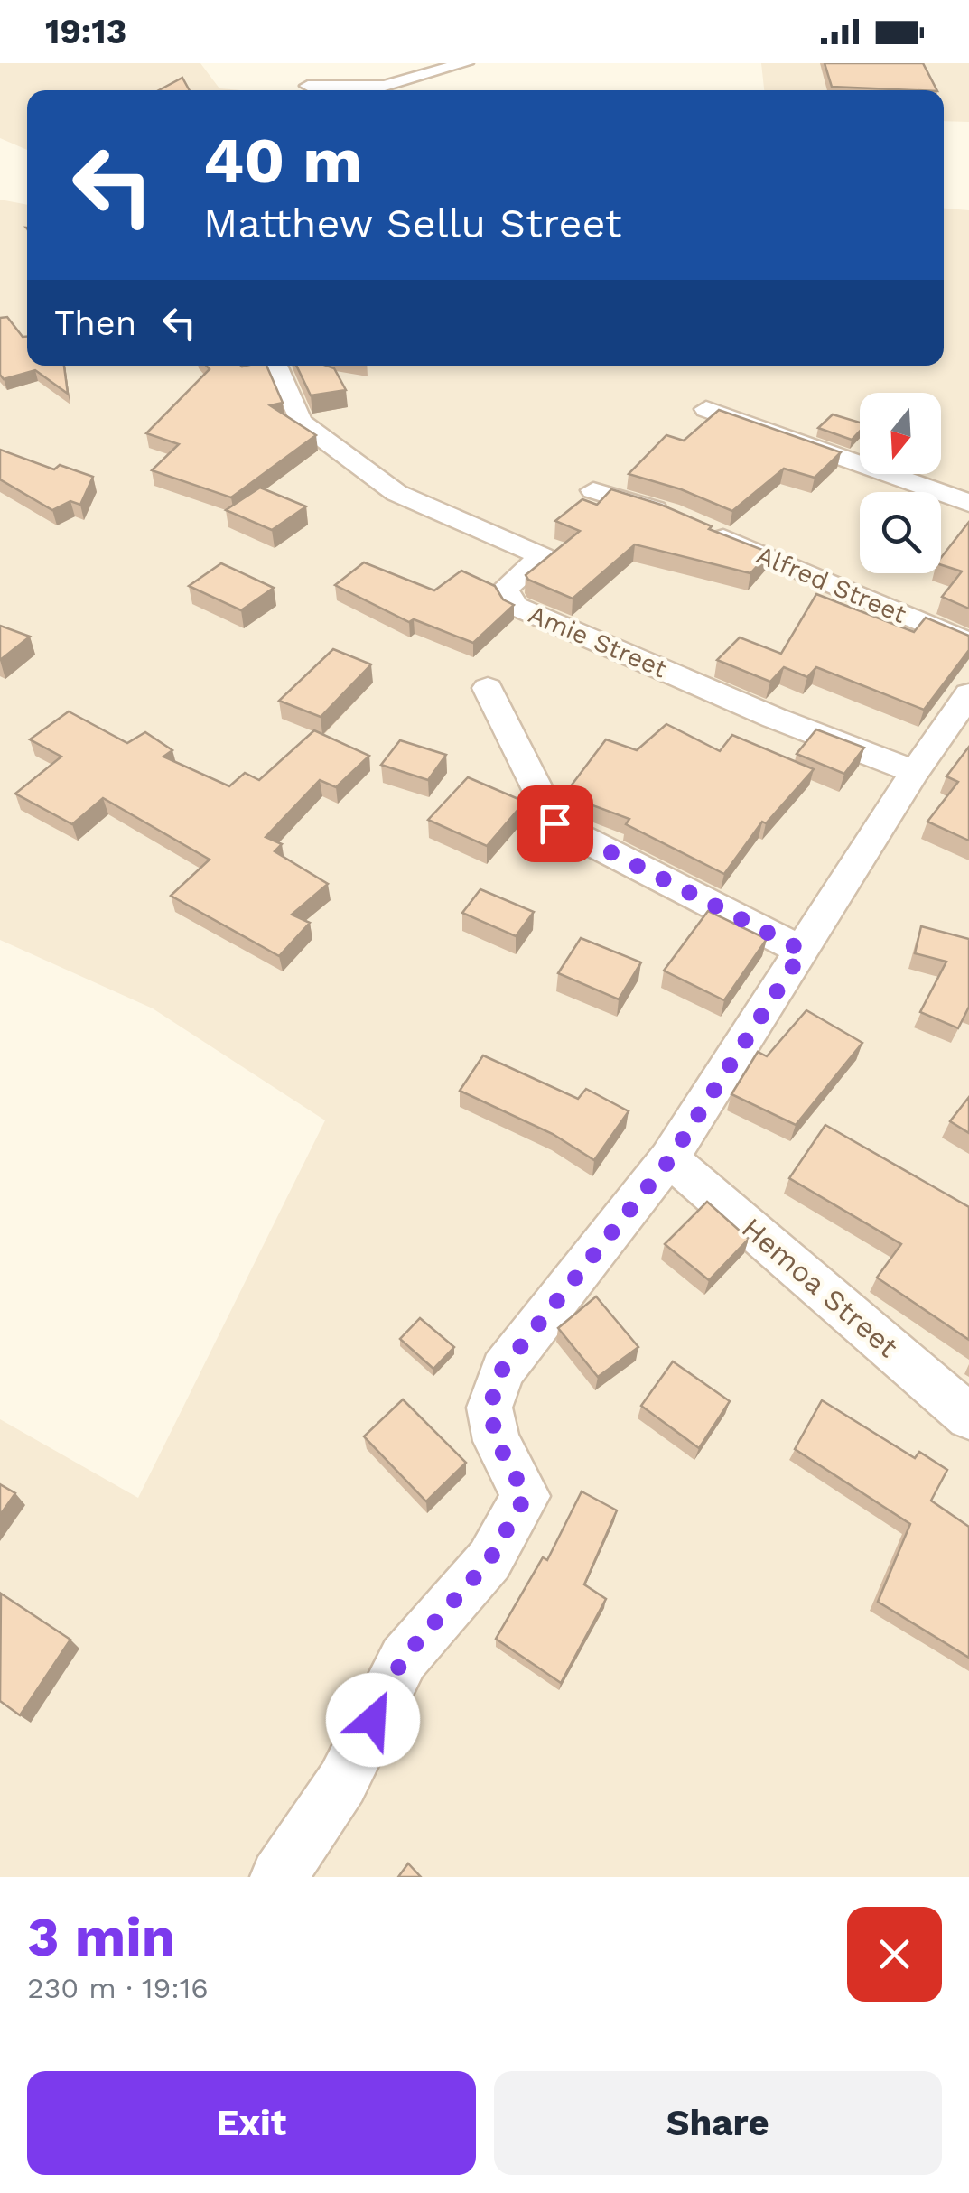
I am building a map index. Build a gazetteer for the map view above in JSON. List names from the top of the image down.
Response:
{
  "streets": {
    "street": ["Alfred Street", "Amie Street", "Hemoa Street"]
  },
  "north": "bottom",
  "page": {
    "status": "19:13",
    "turn": ["40 m", "Matthew Sellu Street"],
    "then": "Then",
    "heading": ["3 min", "230 m · 19:16"],
    "buttons": ["Exit", "Share"]
  }
}
